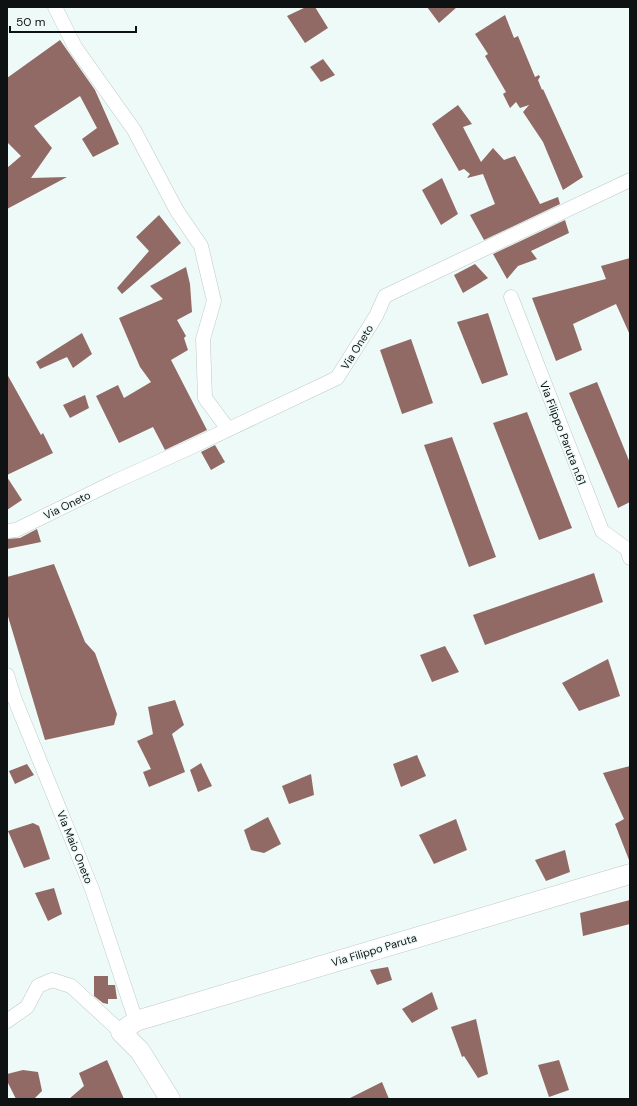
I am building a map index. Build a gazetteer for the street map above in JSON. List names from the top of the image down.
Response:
{
  "streets": {
    "street": [
      "Via Oneto",
      "Via Filippo Paruta n.61",
      "Via Maio Oneto",
      "Via Filippo Paruta"
    ]
  },
  "crossings": [
    ["Via Maio Oneto", "Via Filippo Paruta"]
  ],
  "scale_bar": "50 m"
}
